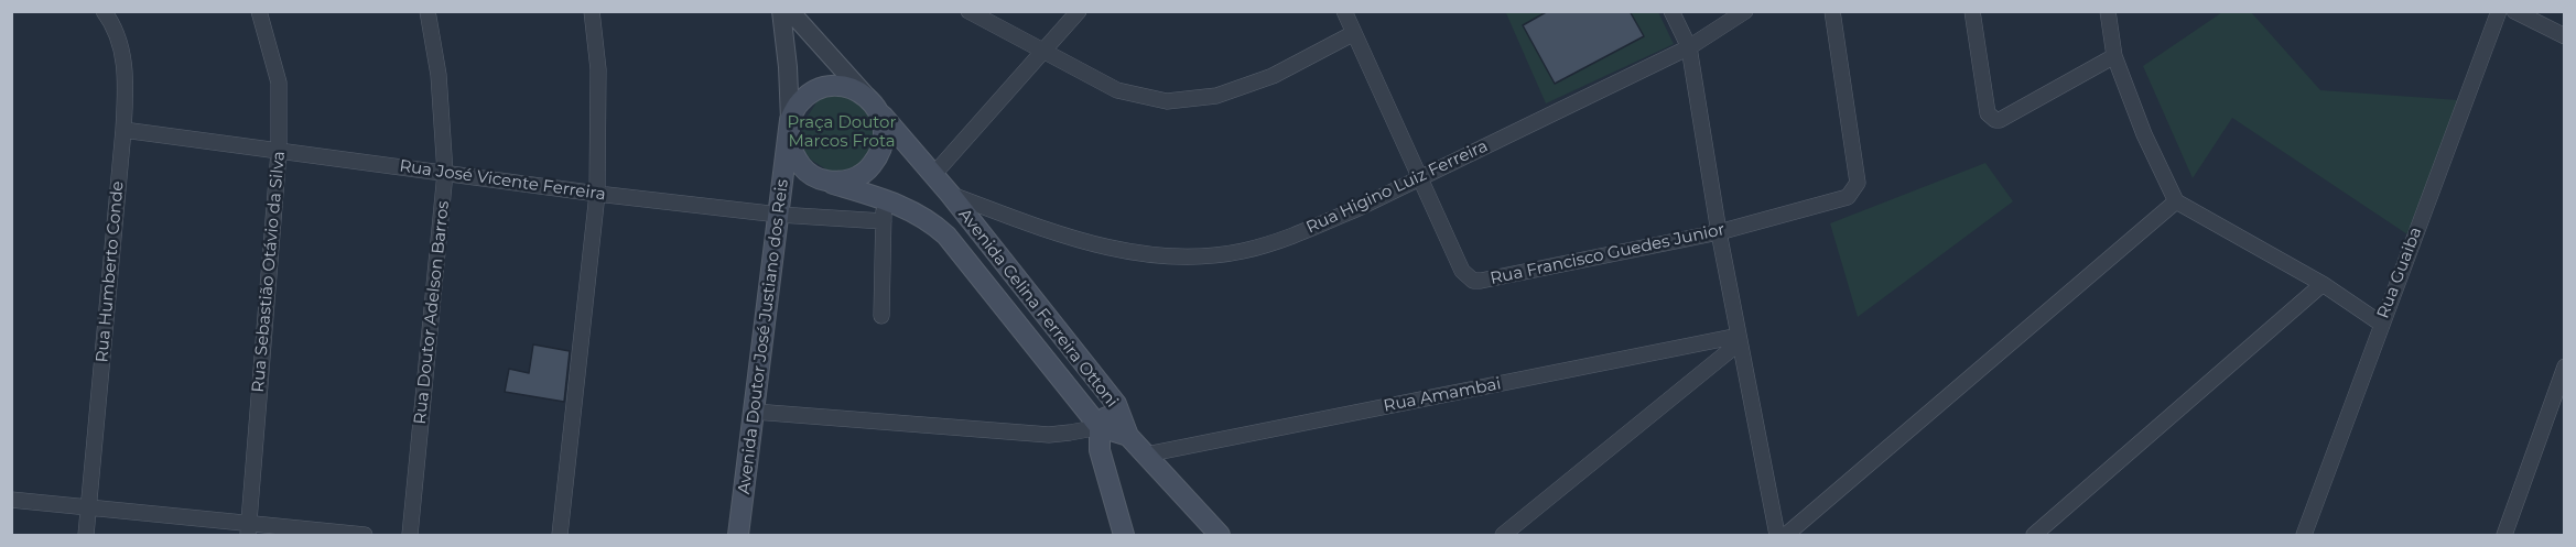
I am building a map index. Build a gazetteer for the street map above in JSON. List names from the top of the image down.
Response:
{
  "streets": {
    "main road": ["Avenida Celina Ferreira Ottoni", "Avenida Doutor José Justiano dos Reis"],
    "street": [
      "Rua José Vicente Ferreira",
      "Rua Higino Luiz Ferreira",
      "Rua Francisco Guedes Junior",
      "Rua Humberto Conde",
      "Rua Sebastião Otávio da Silva",
      "Rua Guaiba",
      "Rua Doutor Adelson Barros",
      "Rua Amambai"
    ]
  },
  "crossings": [
    ["Rua José Vicente Ferreira", "Rua Humberto Conde"],
    ["Rua José Vicente Ferreira", "Rua Sebastião Otávio da Silva"],
    ["Rua José Vicente Ferreira", "Rua Doutor Adelson Barros"],
    ["Rua José Vicente Ferreira", "Avenida Doutor José Justiano dos Reis"],
    ["Rua Higino Luiz Ferreira", "Rua Francisco Guedes Junior"],
    ["Rua Higino Luiz Ferreira", "Avenida Celina Ferreira Ottoni"],
    ["Avenida Celina Ferreira Ottoni", "Avenida Doutor José Justiano dos Reis"],
    ["Avenida Celina Ferreira Ottoni", "Rua Amambai"]
  ],
  "parks": ["Praça Doutor Marcos Frota"]
}
